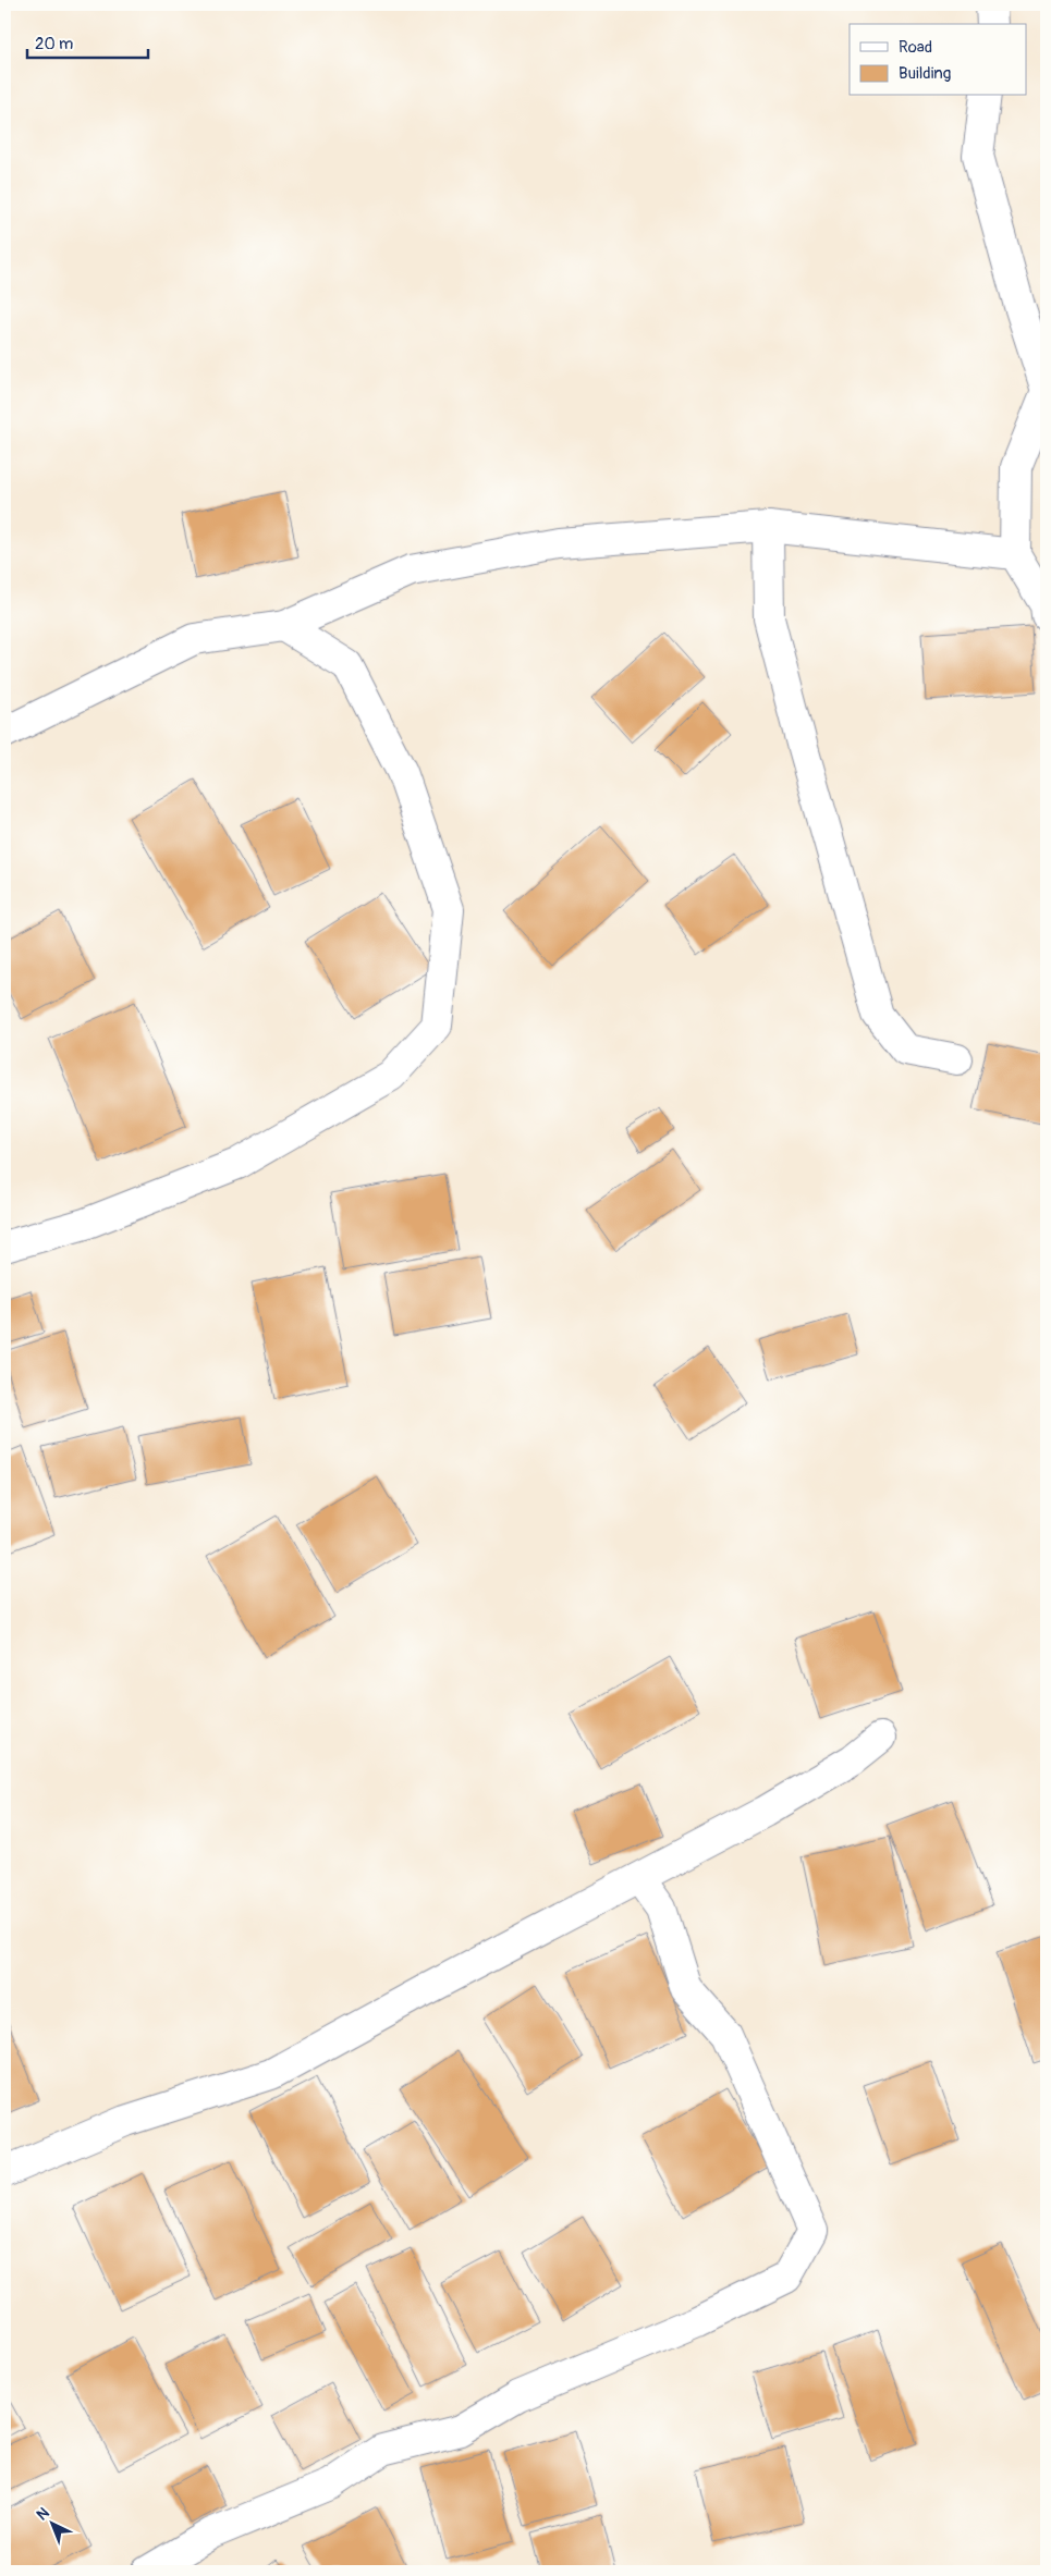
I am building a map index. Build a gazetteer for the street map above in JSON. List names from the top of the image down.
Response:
{
  "legend": ["Road", "Building"],
  "scale_bar": "20 m",
  "north": "top left"
}
